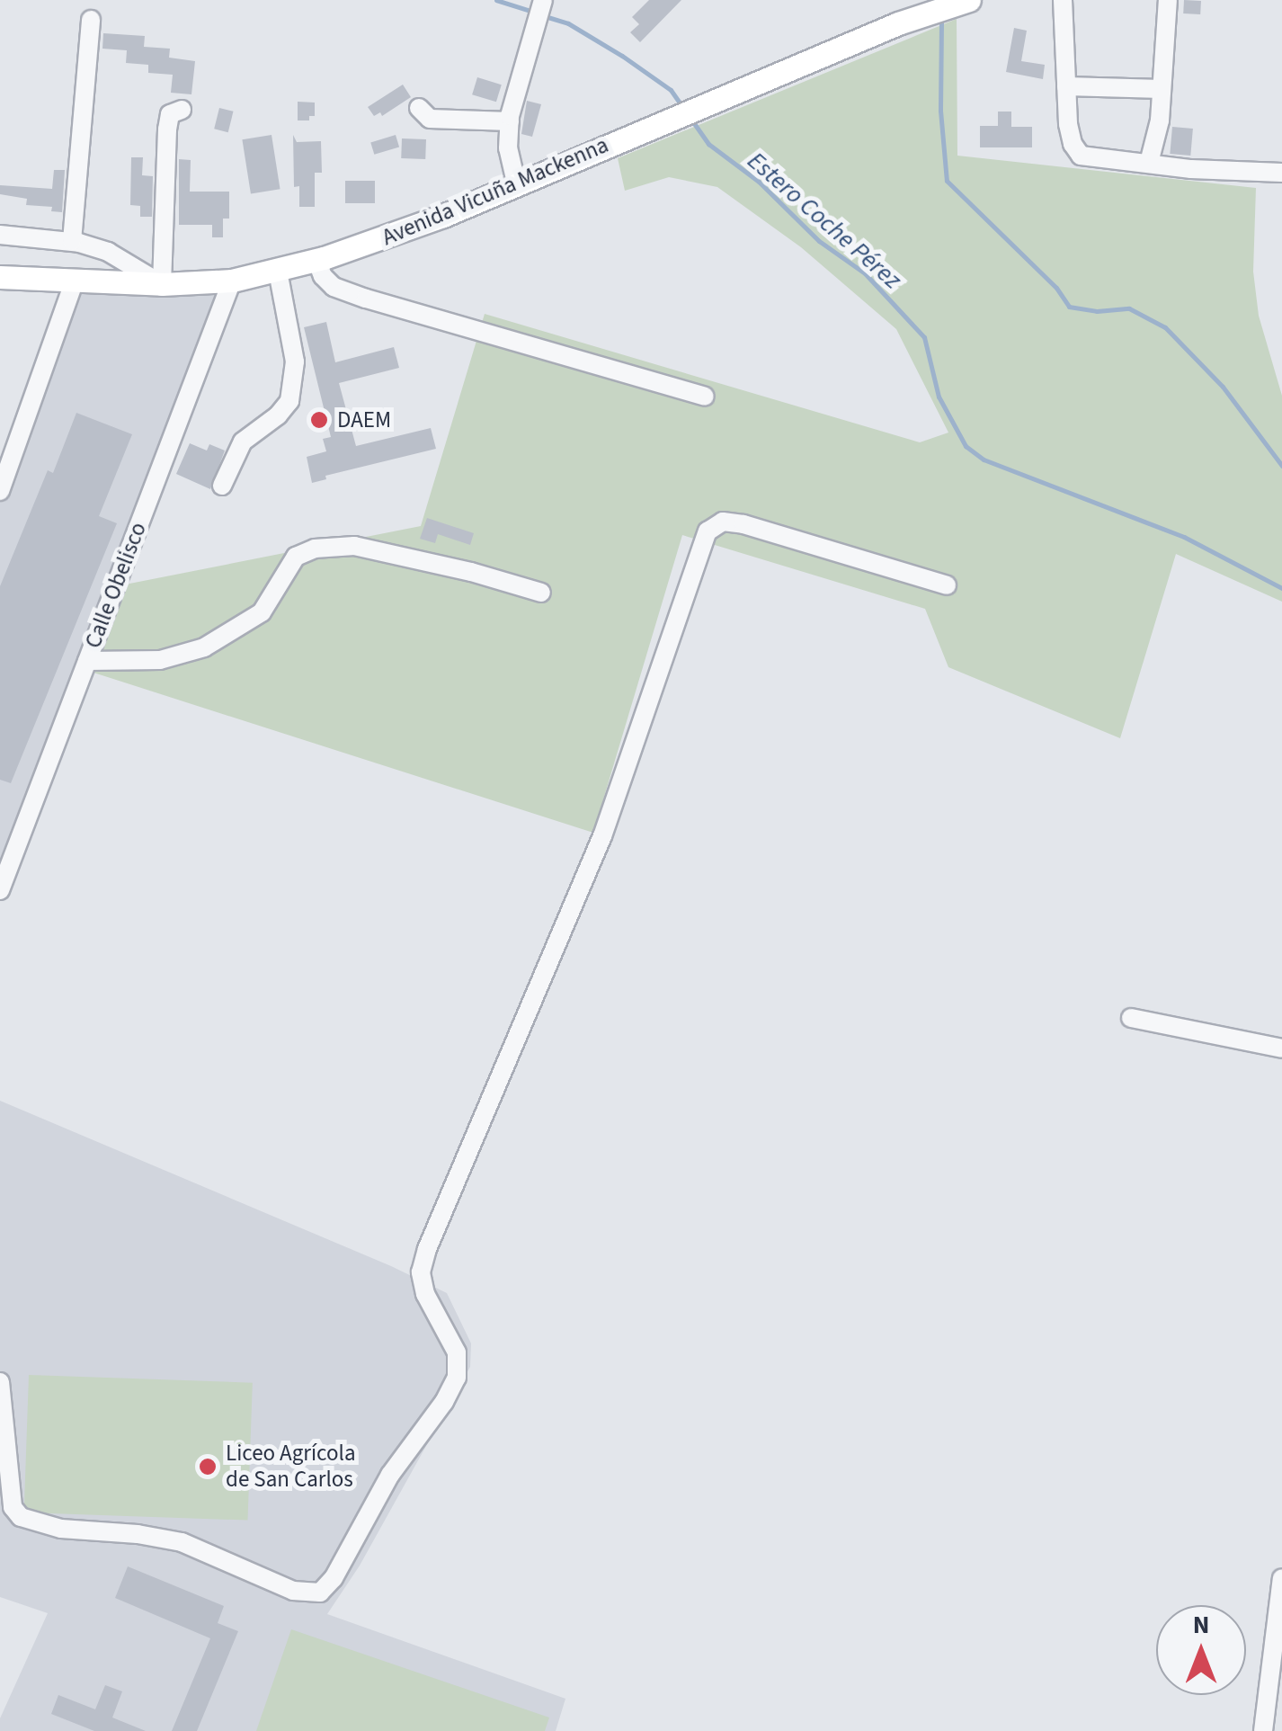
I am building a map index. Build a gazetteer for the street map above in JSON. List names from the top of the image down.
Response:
{
  "streets": {
    "main road": ["Avenida Vicuña Mackenna"],
    "street": ["Calle Obelisco"]
  },
  "crossings": [
    ["Avenida Vicuña Mackenna", "Calle Obelisco"]
  ],
  "water": ["Estero Coche Pérez"],
  "places": ["DAEM", "Liceo Agrícola de San Carlos"],
  "north": "top"
}
